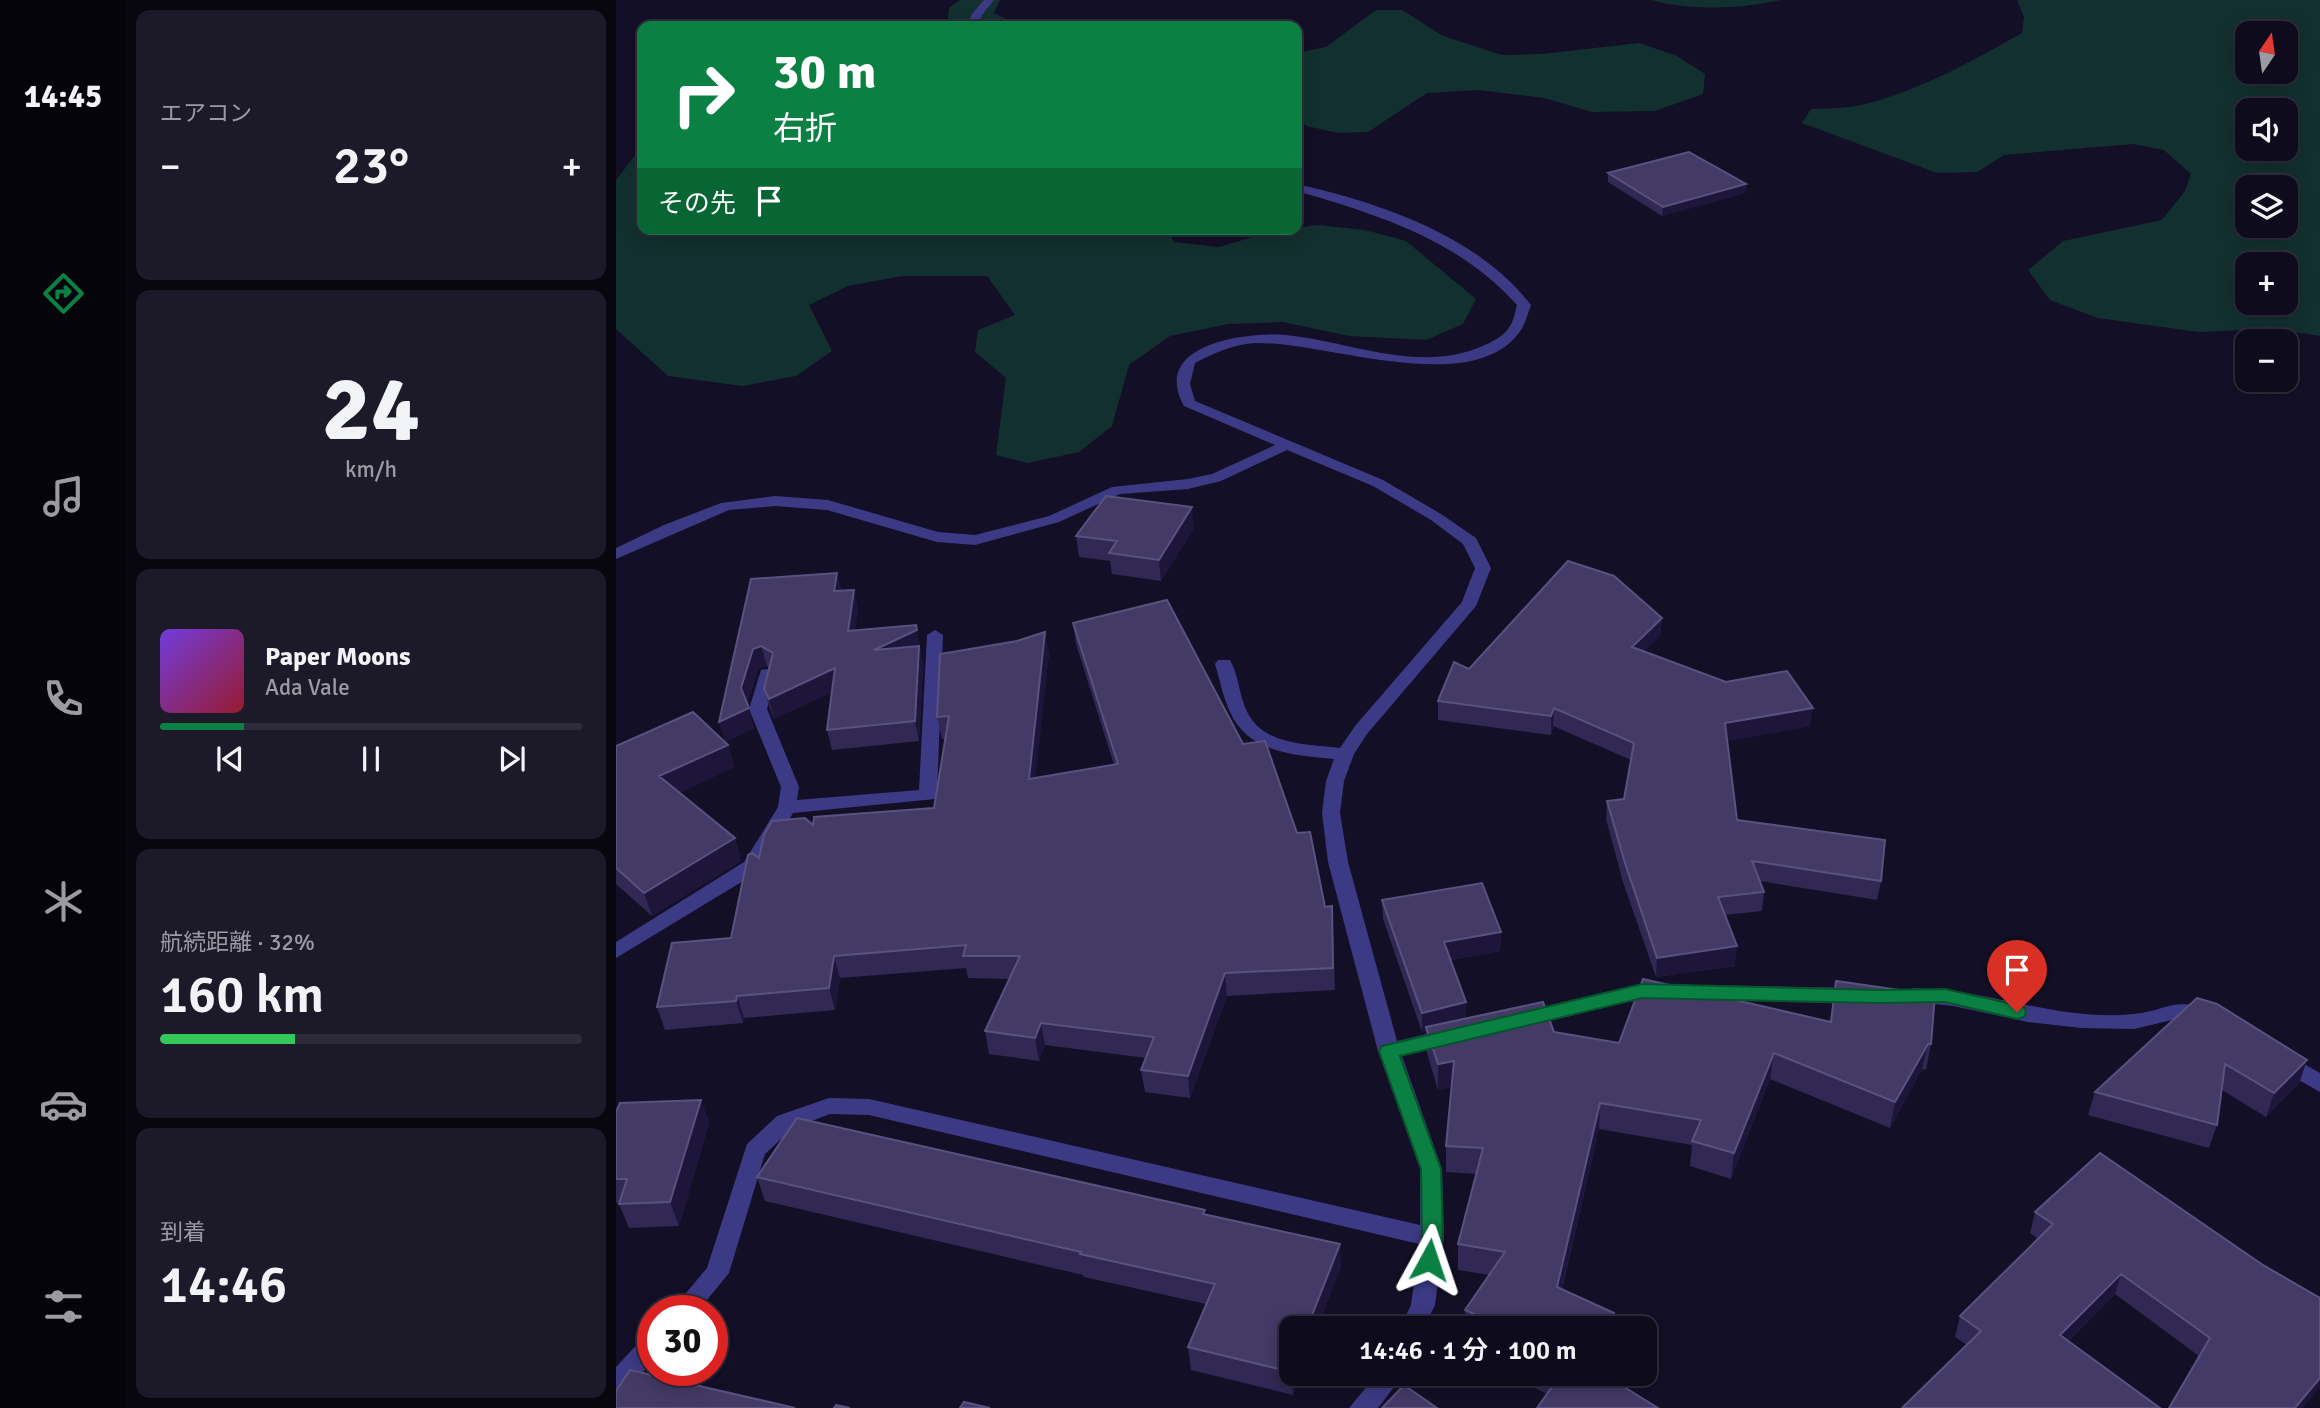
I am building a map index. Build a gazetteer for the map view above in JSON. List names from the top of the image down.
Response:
{
  "north": "top",
  "page": {
    "tabs": "14:45",
    "tile": [
      "エアコン",
      ["24", "km/h"],
      ["航続距離 · 32%", "160 km"],
      ["到着", "14:46"]
    ],
    "map_buttons": ["+", "−"],
    "turn": ["30 m", "右折"],
    "heat": ["−", "23°", "+"],
    "then": "その先",
    "song": ["Paper Moons", "Ada Vale"],
    "limit": "30",
    "trip": "14:46 · 1 分 · 100 m"
  }
}
